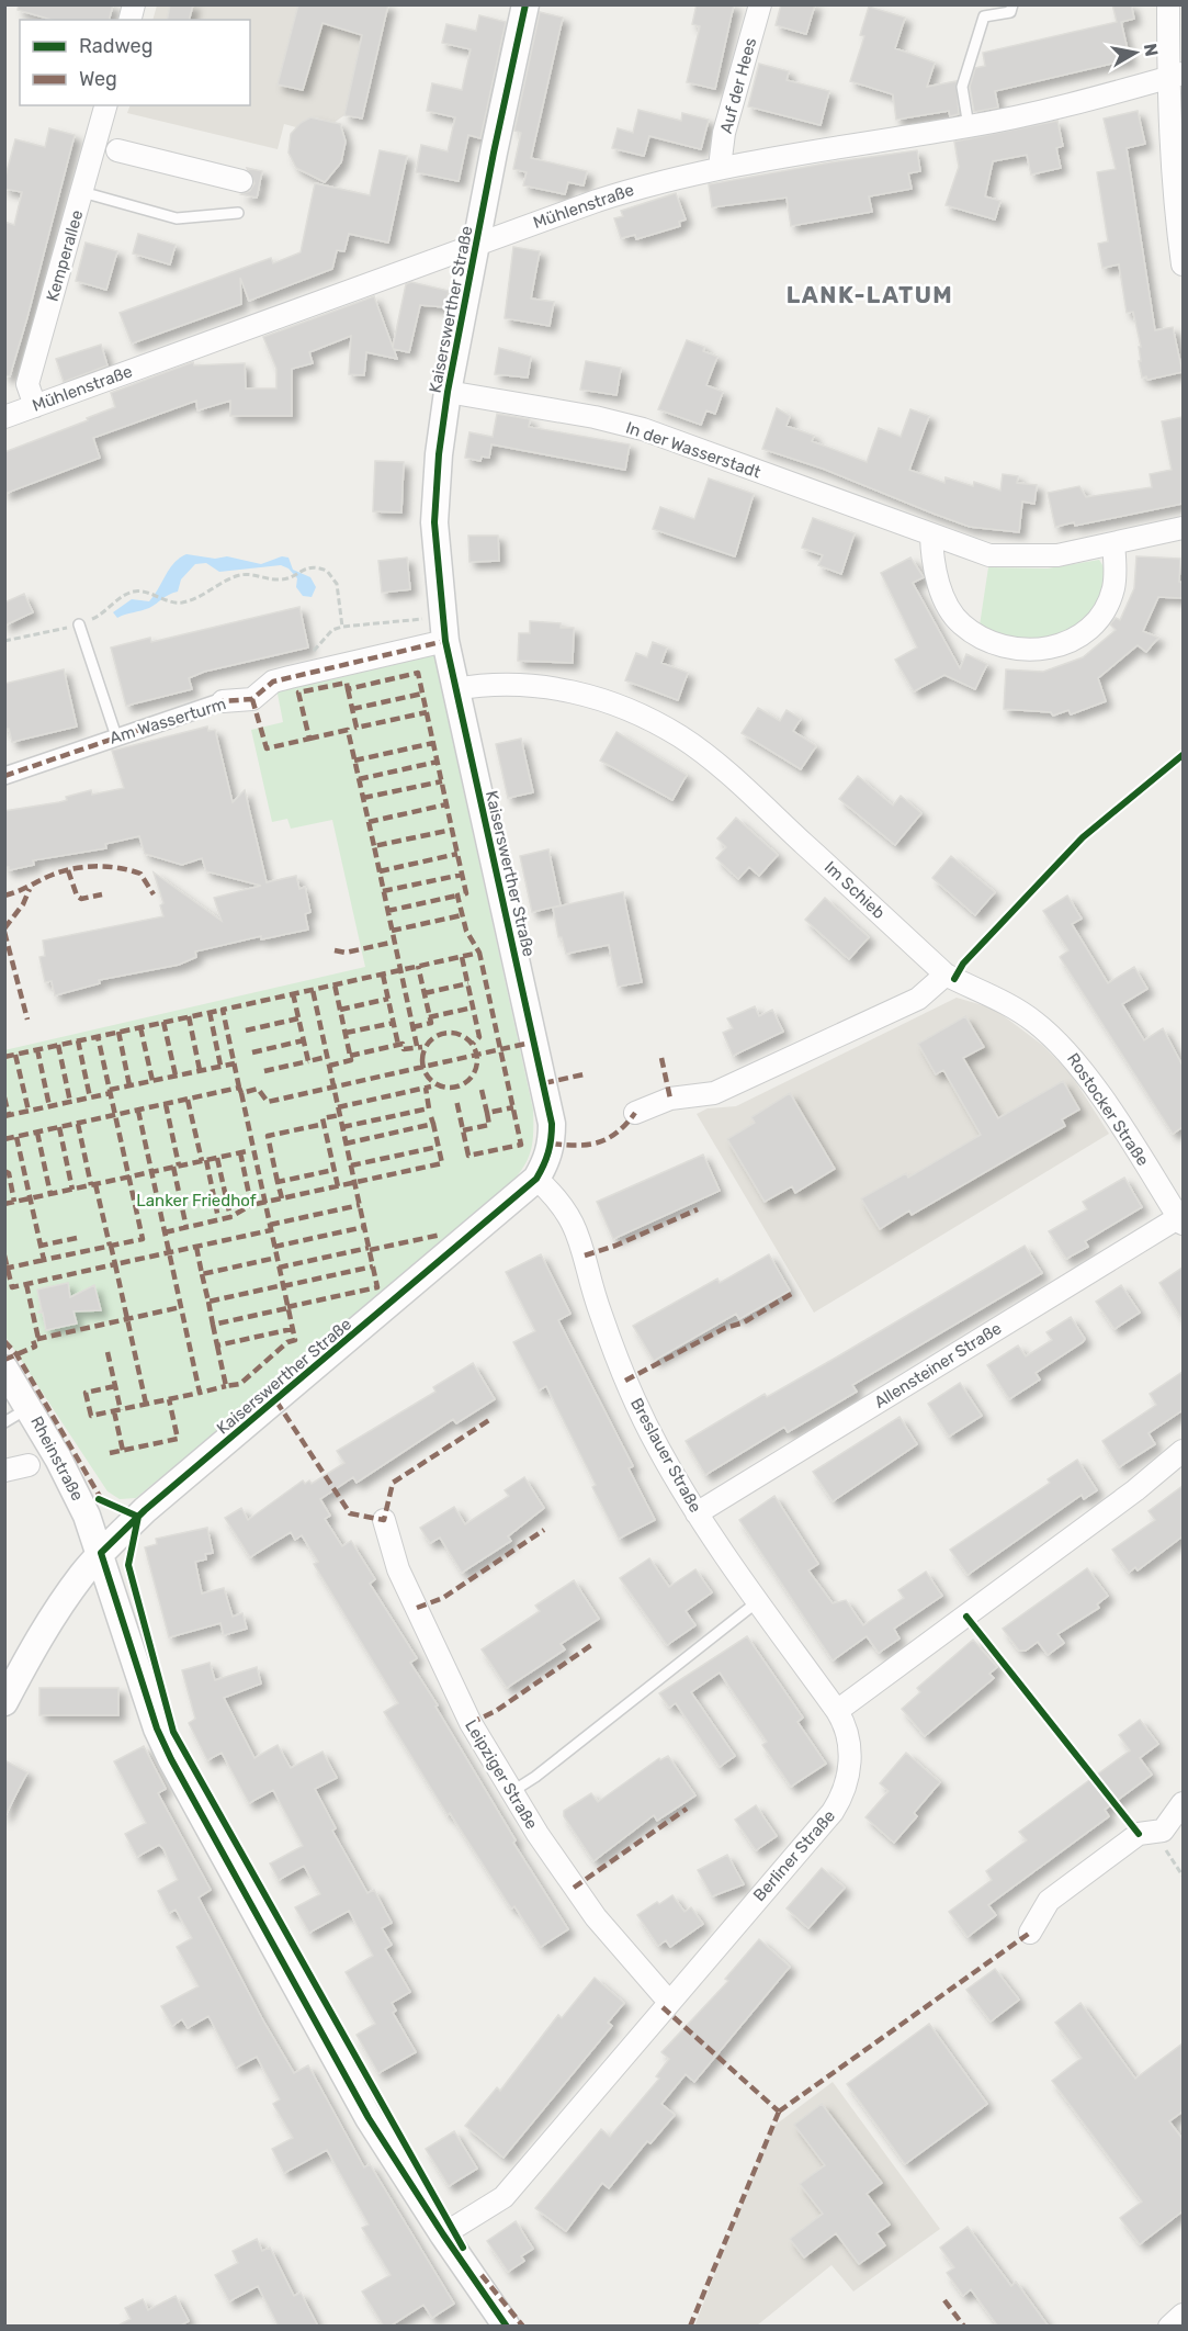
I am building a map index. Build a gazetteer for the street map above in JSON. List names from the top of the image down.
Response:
{
  "streets": {
    "street": [
      "Auf der Hees",
      "Mühlenstraße",
      "Kemperallee",
      "Kaiserswerther Straße",
      "In der Wasserstadt",
      "Am Wasserturm",
      "Im Schieb",
      "Rostocker Straße",
      "Allensteiner Straße",
      "Breslauer Straße",
      "Rheinstraße",
      "Leipziger Straße",
      "Berliner Straße"
    ]
  },
  "crossings": [
    ["Auf der Hees", "Mühlenstraße"],
    ["Mühlenstraße", "Kemperallee"],
    ["Mühlenstraße", "Kaiserswerther Straße"],
    ["Kaiserswerther Straße", "In der Wasserstadt"],
    ["Kaiserswerther Straße", "Am Wasserturm"],
    ["Kaiserswerther Straße", "Im Schieb"],
    ["Kaiserswerther Straße", "Breslauer Straße"],
    ["Kaiserswerther Straße", "Rheinstraße"],
    ["Im Schieb", "Rostocker Straße"],
    ["Rostocker Straße", "Allensteiner Straße"],
    ["Allensteiner Straße", "Breslauer Straße"],
    ["Breslauer Straße", "Berliner Straße"],
    ["Rheinstraße", "Berliner Straße"],
    ["Leipziger Straße", "Berliner Straße"]
  ],
  "districts": ["LANK-LATUM"],
  "parks": ["Lanker Friedhof"],
  "legend": ["Radweg", "Weg"],
  "north": "right"
}
